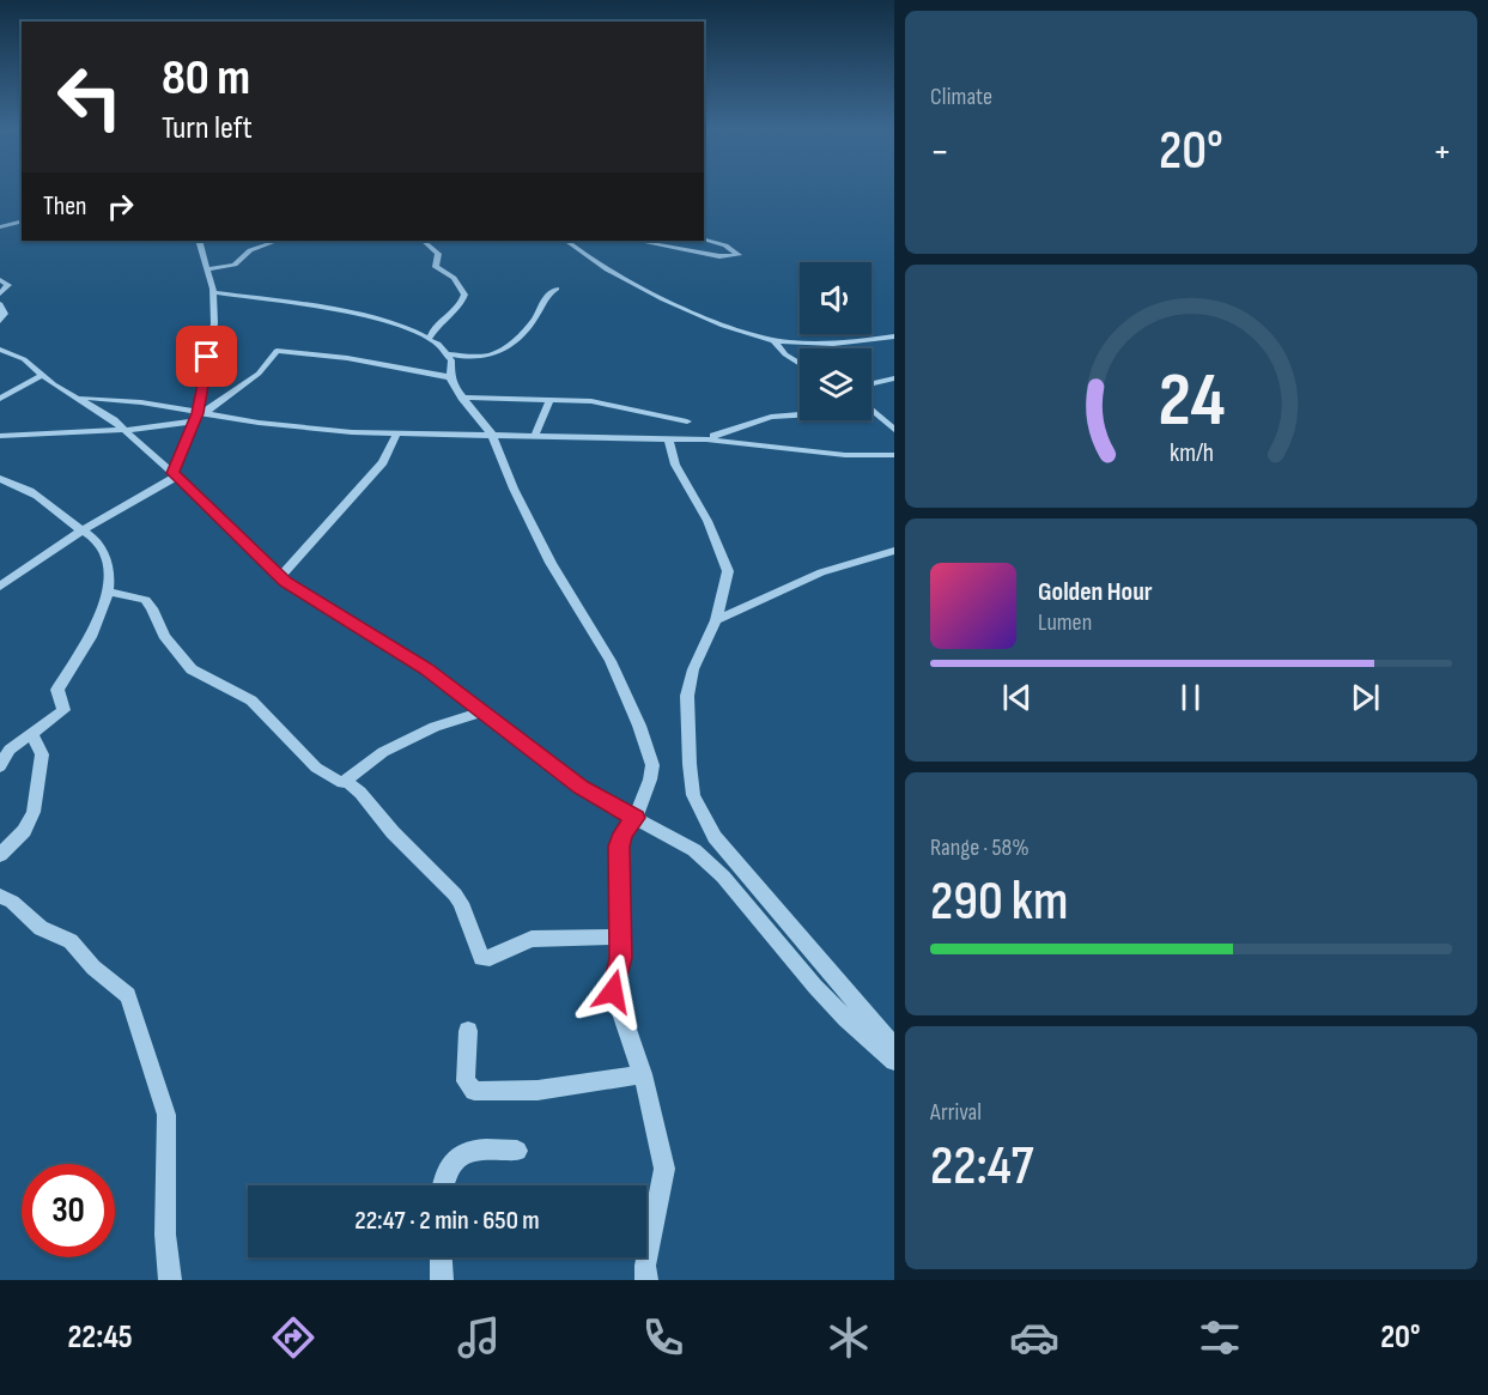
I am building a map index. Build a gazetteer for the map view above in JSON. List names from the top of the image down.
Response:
{
  "page": {
    "tile": [
      "Climate",
      ["Range · 58%", "290 km"],
      ["Arrival", "22:47"]
    ],
    "turn": ["80 m", "Turn left"],
    "heat": ["−", "20°", "+"],
    "then": "Then",
    "song": ["Golden Hour", "Lumen"],
    "limit": "30",
    "trip": "22:47 · 2 min · 650 m",
    "tabs": ["22:45", "20°"],
    "gauge": ["24", "km/h"]
  }
}
